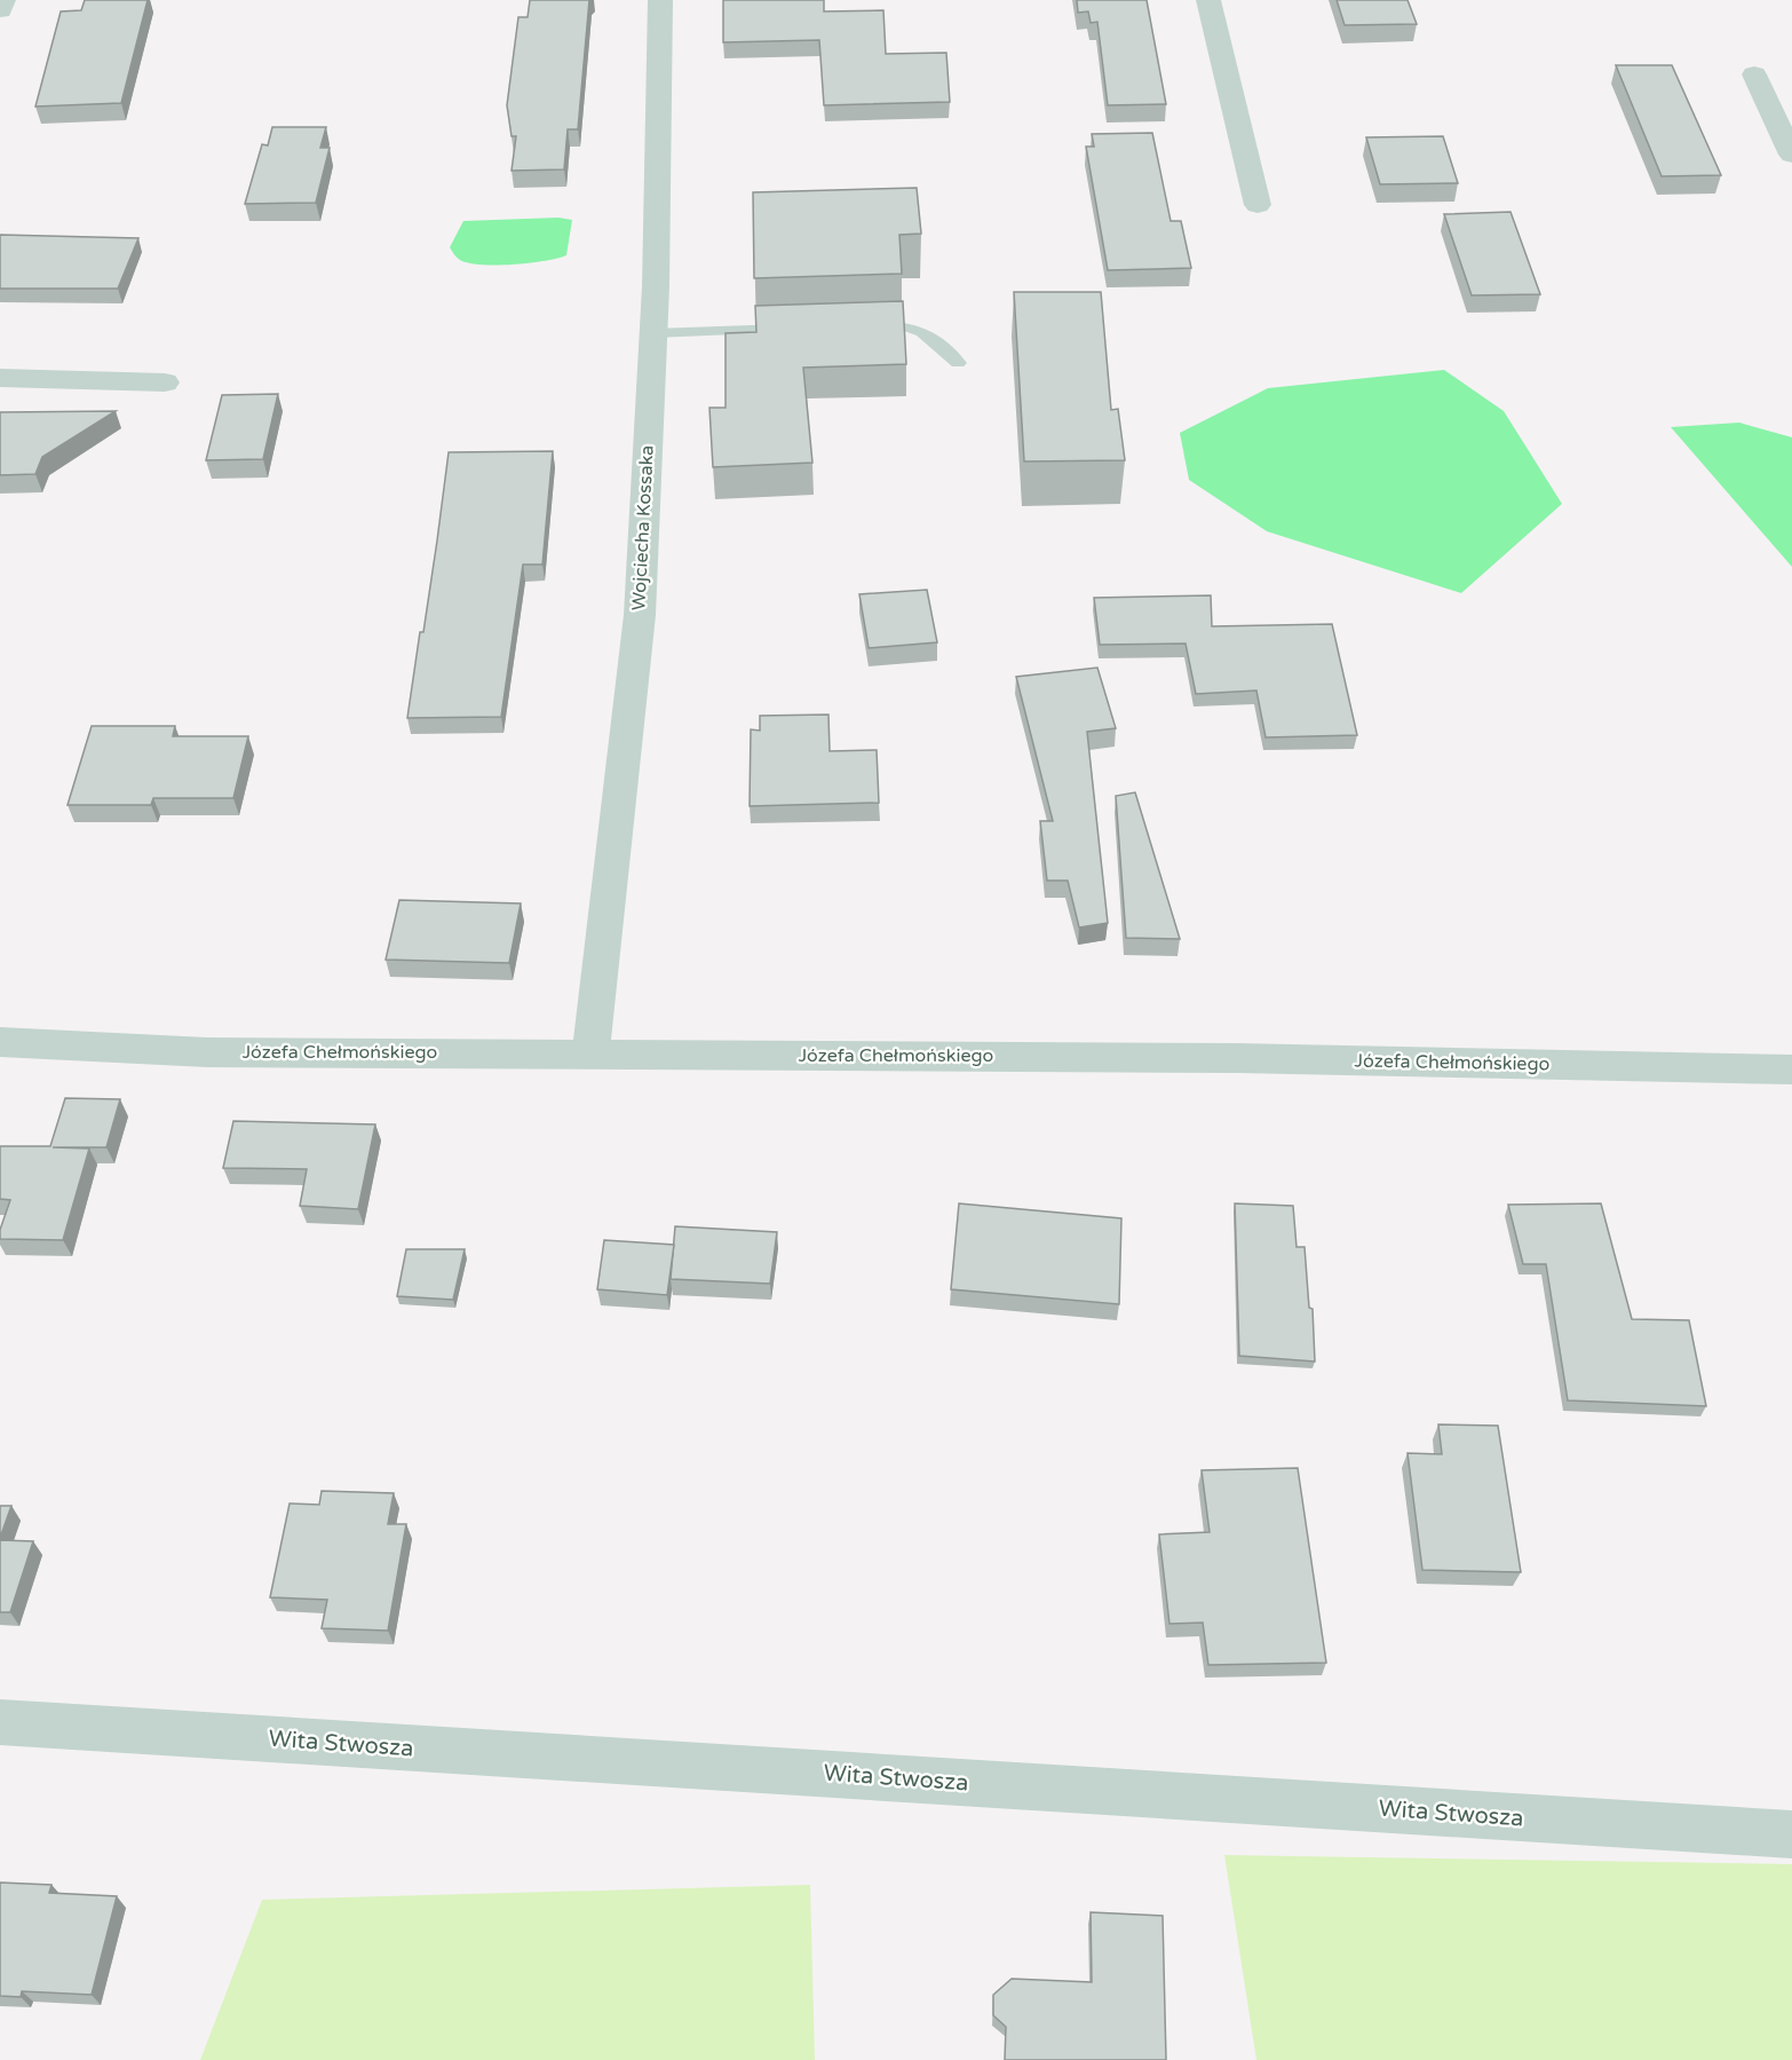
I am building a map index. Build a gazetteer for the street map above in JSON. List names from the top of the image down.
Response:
{
  "streets": {
    "street": ["Wojciecha Kossaka", "Józefa Chełmońskiego", "Wita Stwosza"]
  },
  "crossings": [
    ["Wojciecha Kossaka", "Józefa Chełmońskiego"]
  ]
}
